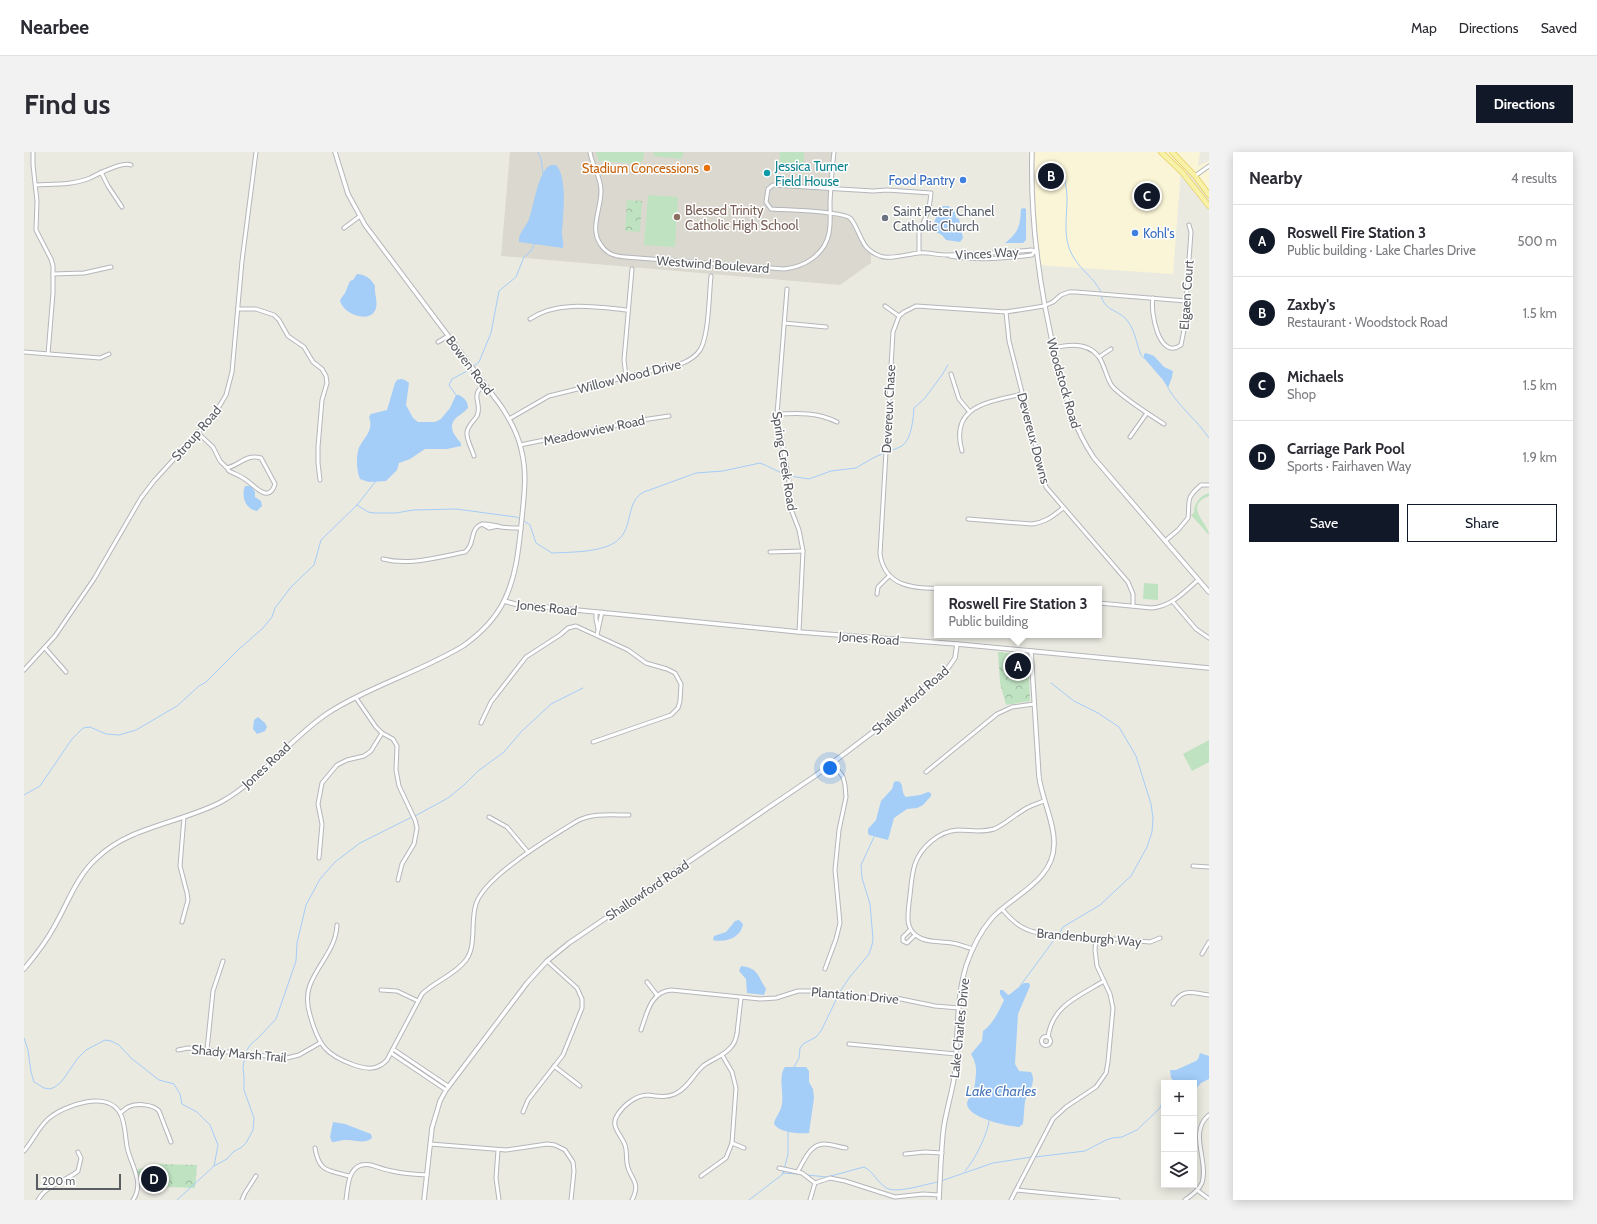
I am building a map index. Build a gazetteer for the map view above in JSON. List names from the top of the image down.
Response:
{
  "streets": {
    "street": [
      "Vinces Way",
      "Westwind Boulevard",
      "Elgaen Court",
      "Bowen Road",
      "Willow Wood Drive",
      "Woodstock Road",
      "Devereux Chase",
      "Meadowview Road",
      "Stroup Road",
      "Devereux Downs",
      "Spring Creek Road",
      "Jones Road",
      "Shallowford Road",
      "Brandenburgh Way",
      "Plantation Drive",
      "Lake Charles Drive",
      "Shady Marsh Trail"
    ]
  },
  "crossings": [
    ["Vinces Way", "Westwind Boulevard"],
    ["Vinces Way", "Woodstock Road"],
    ["Bowen Road", "Willow Wood Drive"],
    ["Bowen Road", "Meadowview Road"],
    ["Bowen Road", "Jones Road"],
    ["Spring Creek Road", "Jones Road"],
    ["Jones Road", "Shallowford Road"],
    ["Jones Road", "Lake Charles Drive"],
    ["Brandenburgh Way", "Lake Charles Drive"],
    ["Plantation Drive", "Lake Charles Drive"]
  ],
  "water": ["Lake Charles"],
  "places": [
    "Stadium Concessions",
    "Jessica Turner Field House",
    "Food Pantry",
    "Blessed Trinity Catholic High School",
    "Saint Peter Chanel Catholic Church",
    "Kohl's"
  ],
  "scale_bar": "200 m",
  "page": {
    "header": "Nearbee",
    "nav": ["Map", "Directions", "Saved"],
    "buttons": [
      "Directions",
      ["Save", "Share"]
    ],
    "title": "Find us",
    "heading": ["Nearby", "4 results"],
    "pins": [
      "B",
      "C",
      "A",
      "D"
    ],
    "list": [
      {
        "mark": "A",
        "name": "Roswell Fire Station 3",
        "note": "Public building · Lake Charles Drive",
        "value": "500 m"
      },
      {
        "mark": "B",
        "name": "Zaxby's",
        "note": "Restaurant · Woodstock Road",
        "value": "1.5 km"
      },
      {
        "mark": "C",
        "name": "Michaels",
        "note": "Shop",
        "value": "1.5 km"
      },
      {
        "mark": "D",
        "name": "Carriage Park Pool",
        "note": "Sports · Fairhaven Way",
        "value": "1.9 km"
      }
    ],
    "popup": ["Roswell Fire Station 3", "Public building"],
    "map_buttons": ["+", "−"],
    "scale": "200 m"
  }
}
